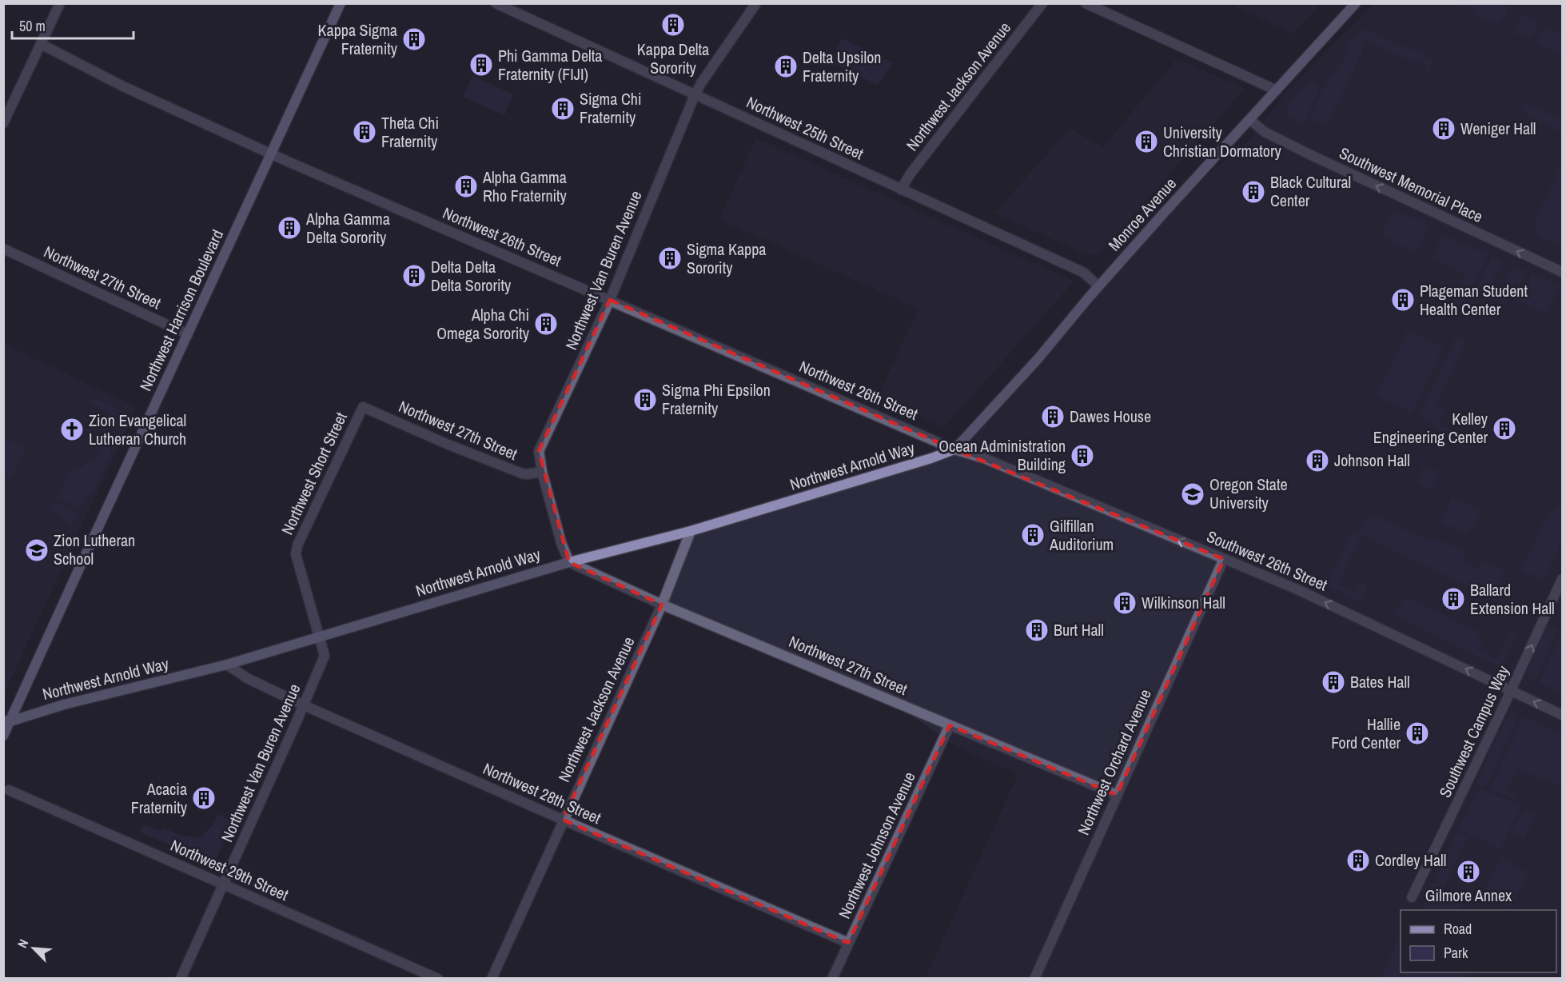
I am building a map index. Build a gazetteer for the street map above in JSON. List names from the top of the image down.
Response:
{
  "streets": {
    "street": [
      "Northwest Jackson Avenue",
      "Northwest 25th Street",
      "Southwest Memorial Place",
      "Monroe Avenue",
      "Northwest 26th Street",
      "Northwest Van Buren Avenue",
      "Northwest 27th Street",
      "Northwest Harrison Boulevard",
      "Northwest Arnold Way",
      "Northwest Short Street",
      "Southwest 26th Street",
      "Southwest Campus Way",
      "Northwest Orchard Avenue",
      "Northwest 28th Street",
      "Northwest Johnson Avenue",
      "Northwest 29th Street"
    ]
  },
  "crossings": [
    ["Northwest Jackson Avenue", "Northwest 25th Street"],
    ["Northwest Jackson Avenue", "Northwest 27th Street"],
    ["Northwest Jackson Avenue", "Northwest Arnold Way"],
    ["Northwest Jackson Avenue", "Northwest 28th Street"],
    ["Northwest 25th Street", "Monroe Avenue"],
    ["Northwest 25th Street", "Northwest Van Buren Avenue"],
    ["Southwest Memorial Place", "Monroe Avenue"],
    ["Monroe Avenue", "Northwest 26th Street"],
    ["Monroe Avenue", "Northwest Arnold Way"],
    ["Monroe Avenue", "Southwest 26th Street"],
    ["Northwest 26th Street", "Northwest Van Buren Avenue"],
    ["Northwest 26th Street", "Northwest Harrison Boulevard"],
    ["Northwest 26th Street", "Northwest Arnold Way"],
    ["Northwest 26th Street", "Southwest 26th Street"],
    ["Northwest Van Buren Avenue", "Northwest 27th Street"],
    ["Northwest Van Buren Avenue", "Northwest Arnold Way"],
    ["Northwest Van Buren Avenue", "Northwest Short Street"],
    ["Northwest Van Buren Avenue", "Northwest 28th Street"],
    ["Northwest Van Buren Avenue", "Northwest 29th Street"],
    ["Northwest 27th Street", "Northwest Harrison Boulevard"],
    ["Northwest 27th Street", "Northwest Arnold Way"],
    ["Northwest 27th Street", "Northwest Short Street"],
    ["Northwest 27th Street", "Northwest Orchard Avenue"],
    ["Northwest 27th Street", "Northwest Johnson Avenue"],
    ["Northwest Harrison Boulevard", "Northwest Arnold Way"],
    ["Northwest Arnold Way", "Northwest Short Street"],
    ["Northwest Arnold Way", "Southwest 26th Street"],
    ["Northwest Arnold Way", "Northwest 28th Street"],
    ["Southwest 26th Street", "Southwest Campus Way"],
    ["Southwest 26th Street", "Northwest Orchard Avenue"],
    ["Northwest 28th Street", "Northwest Johnson Avenue"]
  ],
  "one_way": ["Southwest Memorial Place", "Southwest 26th Street"],
  "places": {
    "building": [
      "Kappa Delta Sorority",
      "Kappa Sigma Fraternity",
      "Phi Gamma Delta Fraternity (FIJI)",
      "Delta Upsilon Fraternity",
      "Sigma Chi Fraternity",
      "Weniger Hall",
      "Theta Chi Fraternity",
      "University Christian Dormatory",
      "Alpha Gamma Rho Fraternity",
      "Black Cultural Center",
      "Alpha Gamma Delta Sorority",
      "Sigma Kappa Sorority",
      "Delta Delta Delta Sorority",
      "Plageman Student Health Center",
      "Alpha Chi Omega Sorority",
      "Sigma Phi Epsilon Fraternity",
      "Dawes House",
      "Kelley Engineering Center",
      "Ocean Administration Building",
      "Johnson Hall",
      "Gilfillan Auditorium",
      "Ballard Extension Hall",
      "Wilkinson Hall",
      "Burt Hall",
      "Bates Hall",
      "Hallie Ford Center",
      "Acacia Fraternity",
      "Cordley Hall",
      "Gilmore Annex"
    ],
    "church": ["Zion Evangelical Lutheran Church"],
    "school or university": ["Oregon State University", "Zion Lutheran School"]
  },
  "legend": ["Road", "Park"],
  "scale_bar": "50 m",
  "north": "top left"
}
